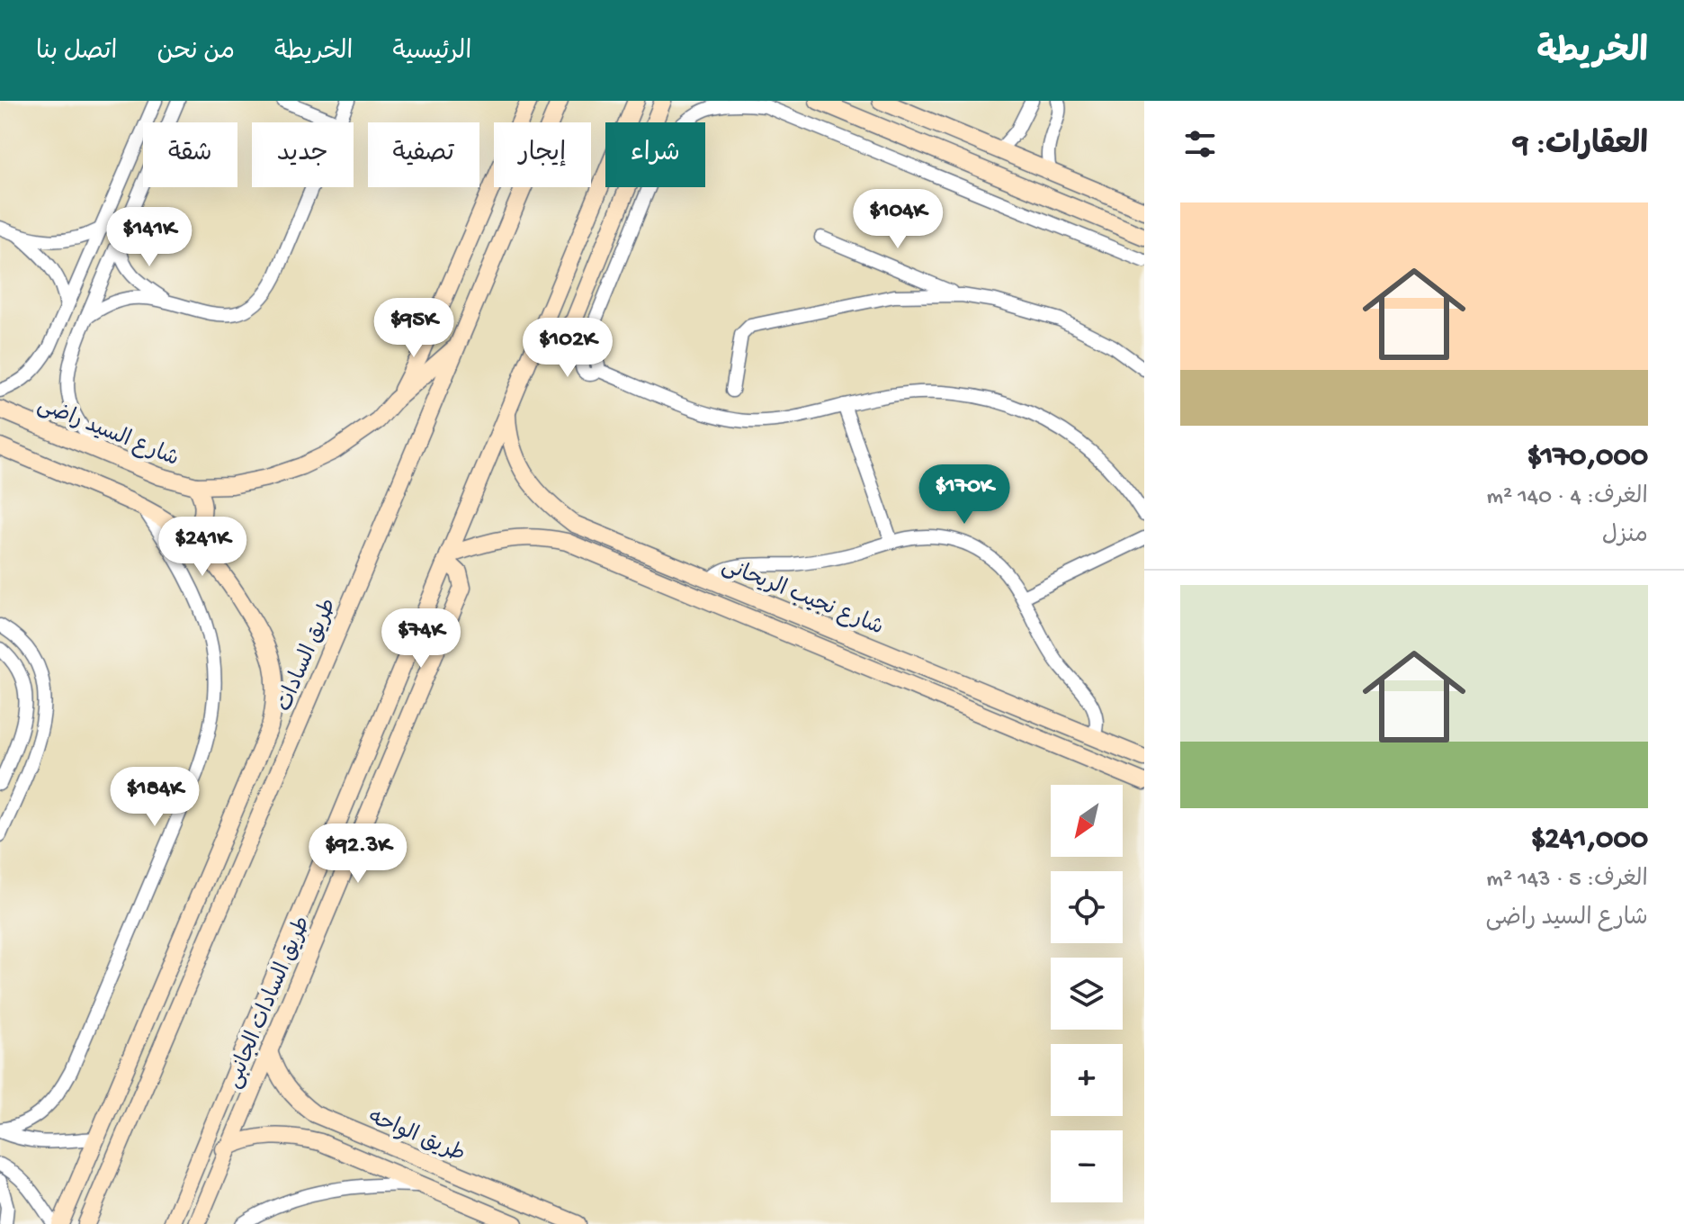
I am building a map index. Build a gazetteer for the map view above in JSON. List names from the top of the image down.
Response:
{
  "streets": {
    "street": [
      "شارع السيد راضى",
      "شارع نجيب الريحانى",
      "طريق السادات",
      "طريق السادات الجانبى",
      "طريق الواحه"
    ]
  },
  "crossings": [
    ["شارع نجيب الريحانى", "طريق السادات الجانبى"],
    ["طريق السادات الجانبى", "طريق الواحه"]
  ],
  "north": "bottom left",
  "page": {
    "header": "الخريطة",
    "nav": [
      "الرئيسية",
      "الخريطة",
      "من نحن",
      "اتصل بنا"
    ],
    "heading": "العقارات: 9",
    "chip": [
      "شراء",
      "إيجار",
      "تصفية",
      "جديد",
      "شقة"
    ],
    "list": [
      {
        "name": "$170,000",
        "note": "الغرف: 4 · 140 m² · منزل"
      },
      {
        "name": "$241,000",
        "note": "الغرف: 5 · 143 m² · شارع السيد راضى"
      }
    ],
    "price": [
      "$104K",
      "$141K",
      "$95K",
      "$102K",
      "$170K",
      "$241K",
      "$74K",
      "$184K",
      "$92.3K"
    ],
    "map_buttons": ["+", "−"]
  }
}
